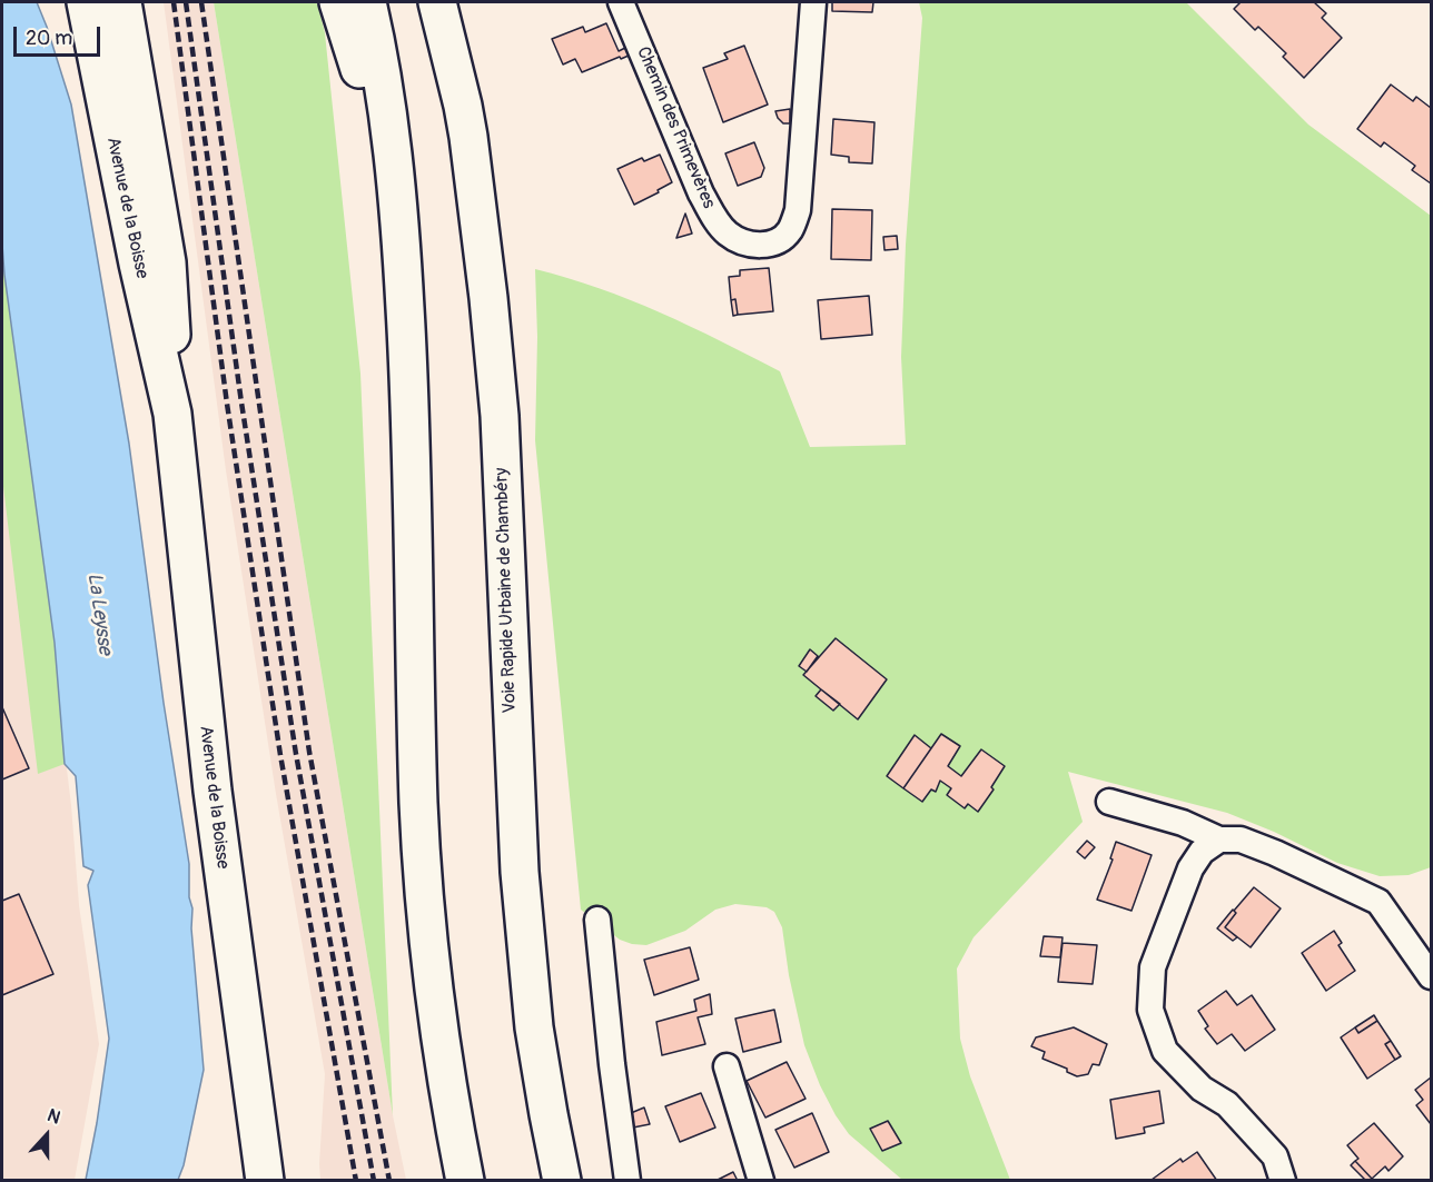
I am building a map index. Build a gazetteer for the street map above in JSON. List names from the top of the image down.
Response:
{
  "streets": {
    "main road": ["Avenue de la Boisse", "Voie Rapide Urbaine de Chambéry"],
    "street": ["Chemin des Primevères"]
  },
  "water": ["La Leysse"],
  "scale_bar": "20 m",
  "north": "top"
}
